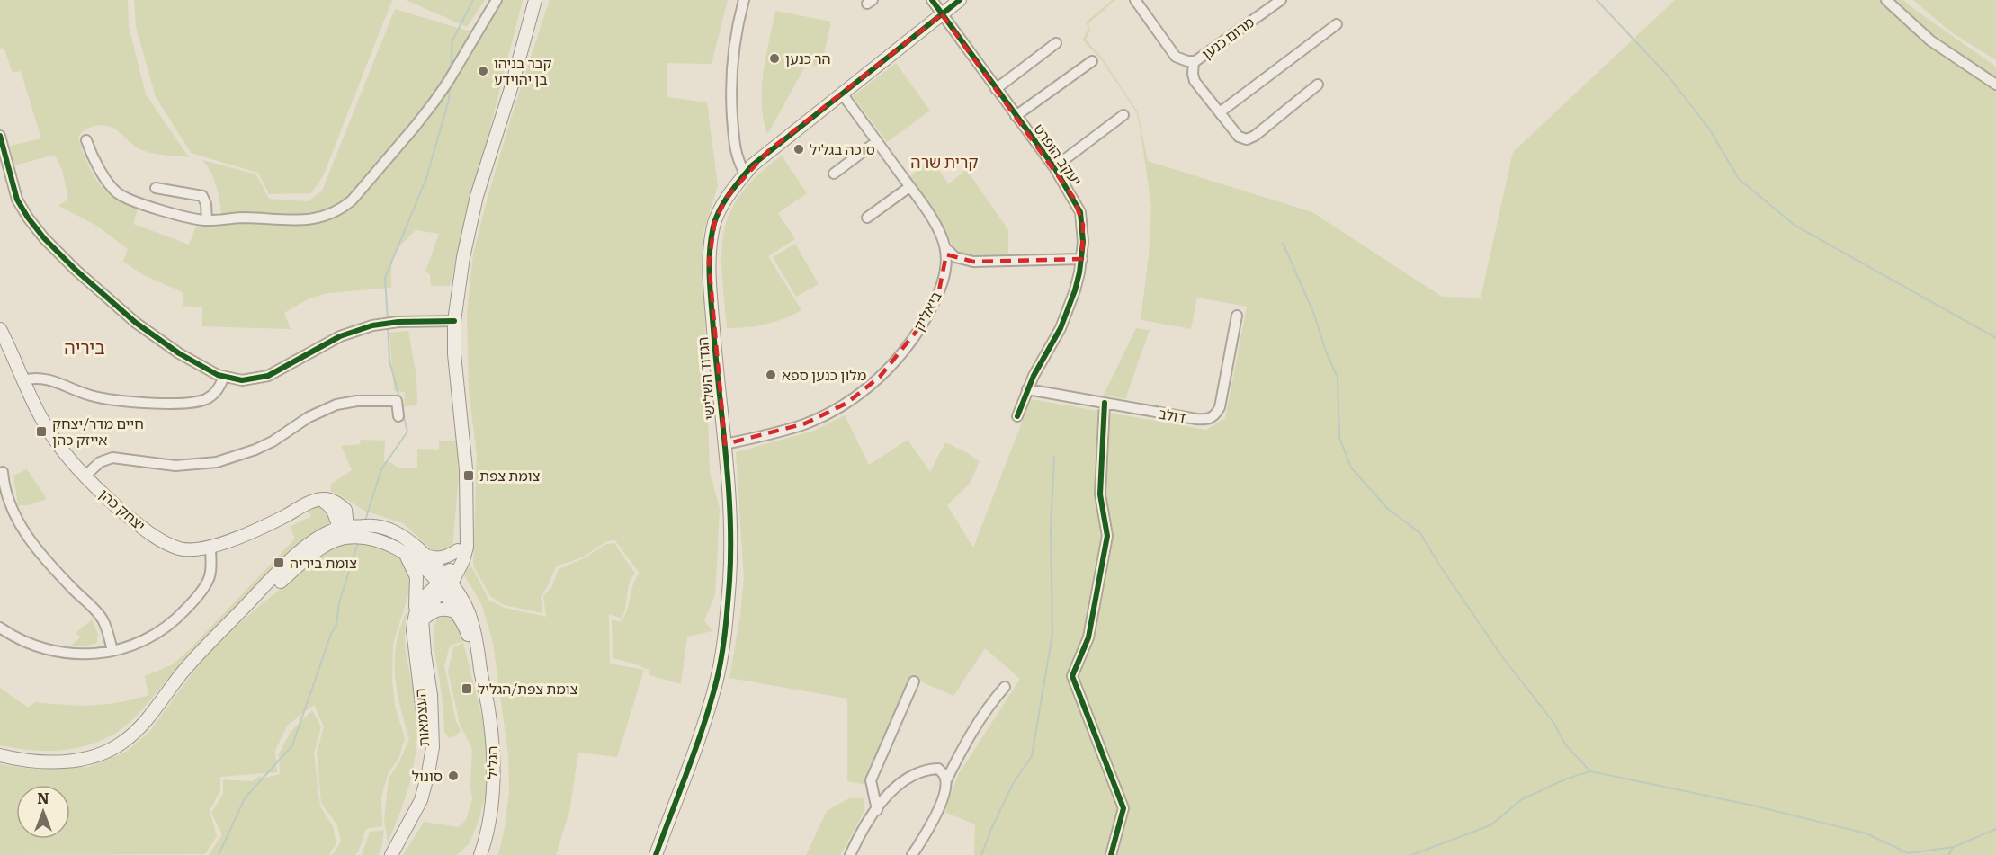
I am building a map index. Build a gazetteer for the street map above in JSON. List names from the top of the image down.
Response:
{
  "streets": {
    "main road": [
      "הגדוד השלישי",
      "יצחק כהן",
      "העצמאות",
      "הגליל"
    ],
    "street": [
      "מרום כנען",
      "יעקב הופרט",
      "ביאליק",
      "דולב"
    ]
  },
  "crossings": [
    ["יעקב הופרט", "הגדוד השלישי"],
    ["יעקב הופרט", "דולב"],
    ["ביאליק", "הגדוד השלישי"]
  ],
  "districts": ["קרית שרה", "ביריה"],
  "places": {
    "other": [
      "הר כנען",
      "קבר בניהו בן יהוידע",
      "סוכה בגליל",
      "מלון כנען ספא",
      "סונול"
    ],
    "transit": [
      "חיים מדר/יצחק אייזק כהן",
      "צומת צפת",
      "צומת ביריה",
      "צומת צפת/הגליל"
    ]
  },
  "north": "top"
}
